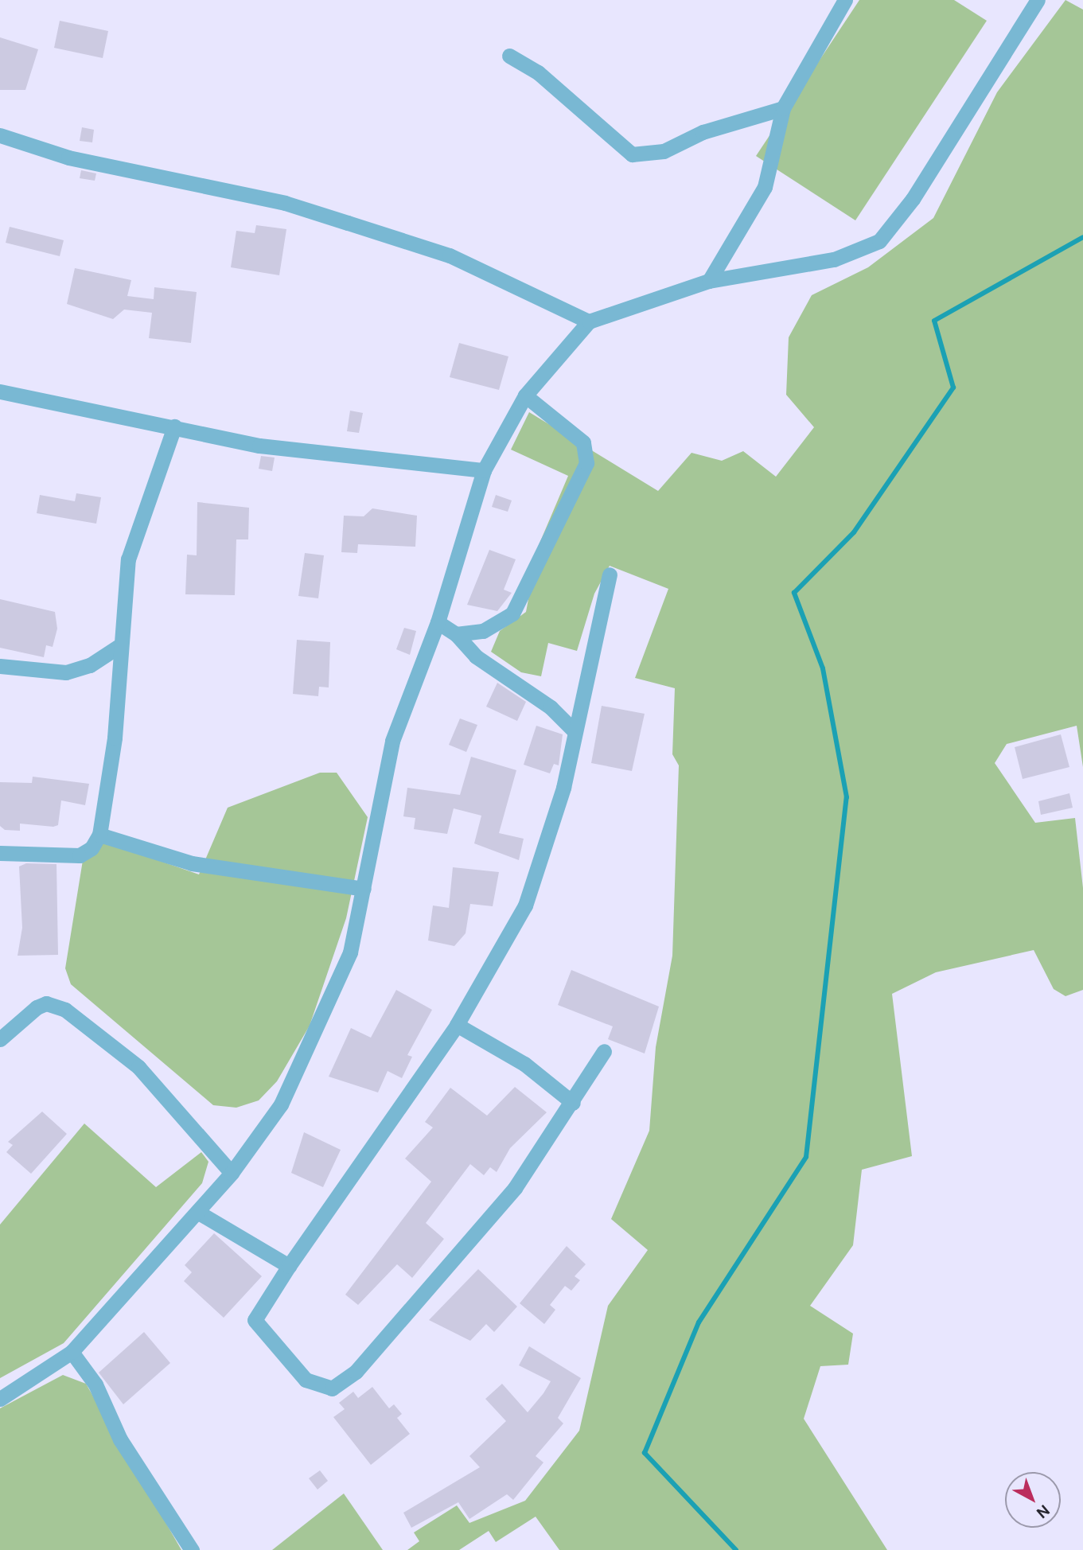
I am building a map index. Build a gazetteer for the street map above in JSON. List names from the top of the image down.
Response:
{
  "north": "bottom right"
}
